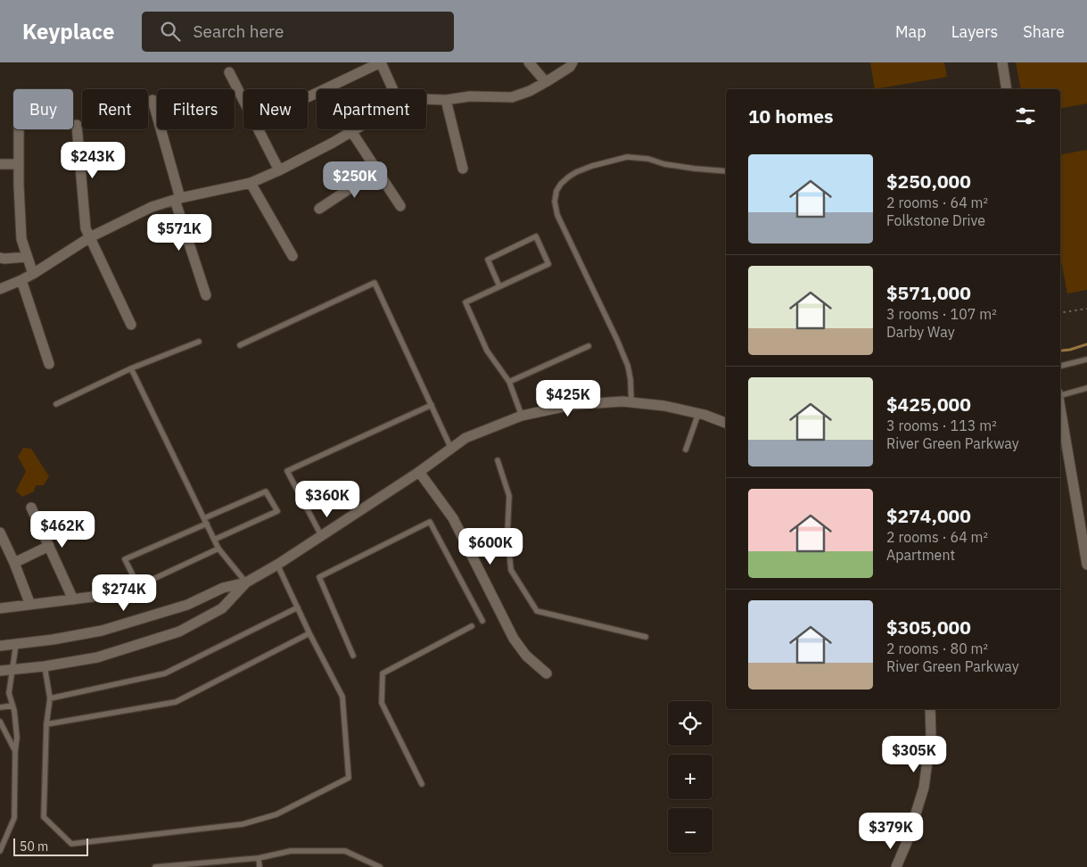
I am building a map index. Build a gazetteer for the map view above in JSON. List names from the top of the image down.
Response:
{
  "scale_bar": "50 m",
  "page": {
    "header": "Keyplace",
    "search": "Search here",
    "nav": ["Map", "Layers", "Share"],
    "chip": [
      "Buy",
      "Rent",
      "Filters",
      "New",
      "Apartment"
    ],
    "heading": "10 homes",
    "price": [
      "$243K",
      "$250K",
      "$571K",
      "$425K",
      "$360K",
      "$462K",
      "$600K",
      "$274K",
      "$305K",
      "$379K"
    ],
    "list": [
      {
        "name": "$250,000",
        "note": "2 rooms · 64 m² · Folkstone Drive"
      },
      {
        "name": "$571,000",
        "note": "3 rooms · 107 m² · Darby Way"
      },
      {
        "name": "$425,000",
        "note": "3 rooms · 113 m² · River Green Parkway"
      },
      {
        "name": "$274,000",
        "note": "2 rooms · 64 m² · Apartment"
      },
      {
        "name": "$305,000",
        "note": "2 rooms · 80 m² · River Green Parkway"
      }
    ],
    "map_buttons": ["+", "−"],
    "scale": "50 m"
  }
}
